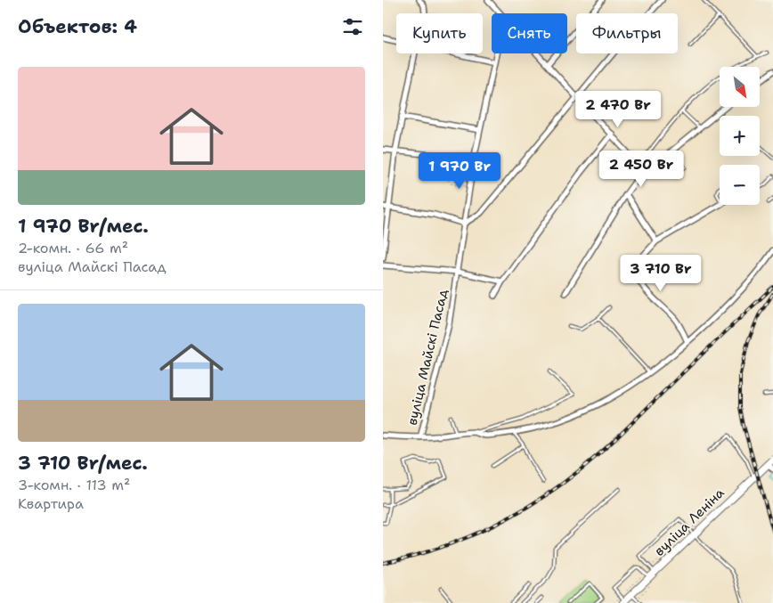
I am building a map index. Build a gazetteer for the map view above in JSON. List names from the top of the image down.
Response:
{
  "streets": {
    "main road": ["вуліца Леніна"],
    "street": ["вуліца Майскі Пасад"]
  },
  "north": "bottom right",
  "page": {
    "heading": "Объектов: 4",
    "chip": ["Купить", "Снять", "Фильтры"],
    "list": [
      {
        "name": "1 970 Br/мес.",
        "note": "2-комн. · 66 m² · вуліца Майскі Пасад"
      },
      {
        "name": "3 710 Br/мес.",
        "note": "3-комн. · 113 m² · Квартира"
      }
    ],
    "map_buttons": ["+", "−"],
    "price": [
      "2 470 Br",
      "2 450 Br",
      "1 970 Br",
      "3 710 Br"
    ]
  }
}
